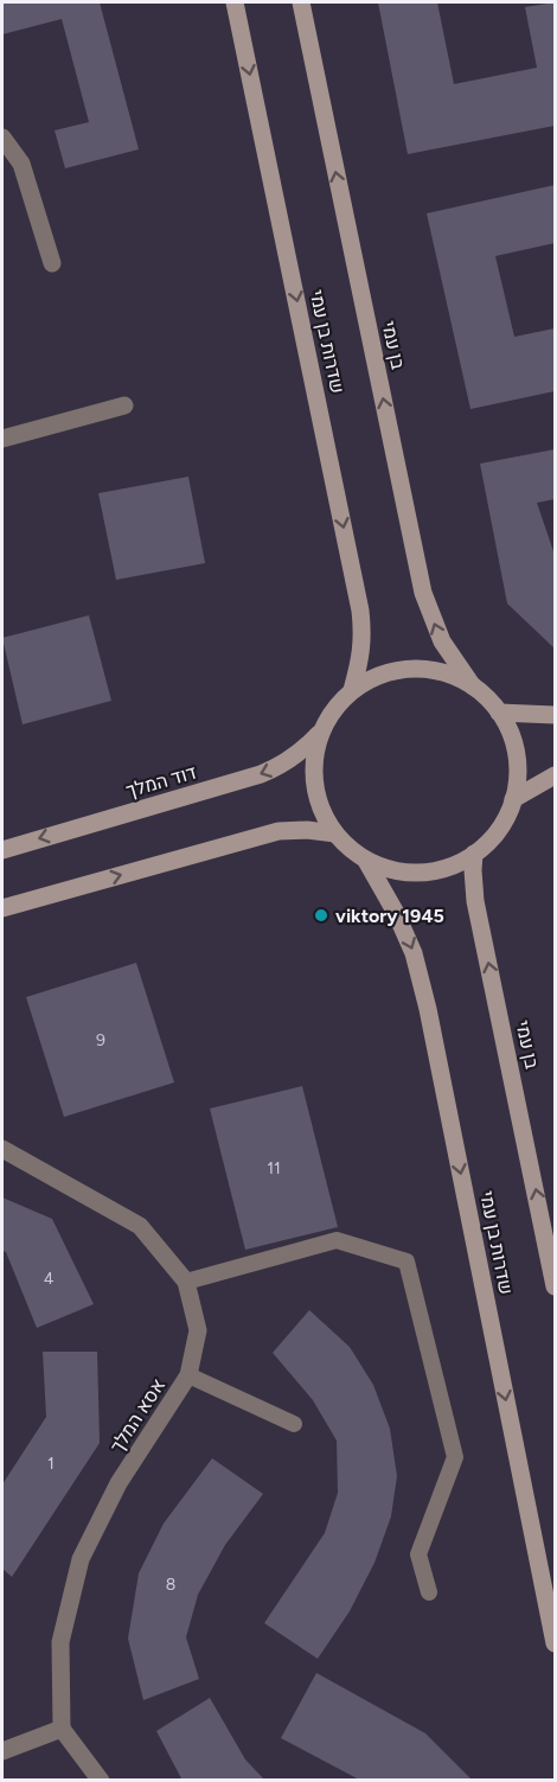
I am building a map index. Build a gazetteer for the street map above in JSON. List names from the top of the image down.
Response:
{
  "streets": {
    "main road": ["שדרות בן עמי", "בן עמי", "דוד המלך"],
    "street": ["אסא המלך"]
  },
  "crossings": [
    ["שדרות בן עמי", "בן עמי"],
    ["שדרות בן עמי", "דוד המלך"],
    ["בן עמי", "דוד המלך"]
  ],
  "one_way": ["שדרות בן עמי", "בן עמי"],
  "places": ["viktory 1945"],
  "house_numbers": [
    "9",
    "11",
    "4",
    "1",
    "8"
  ]
}
